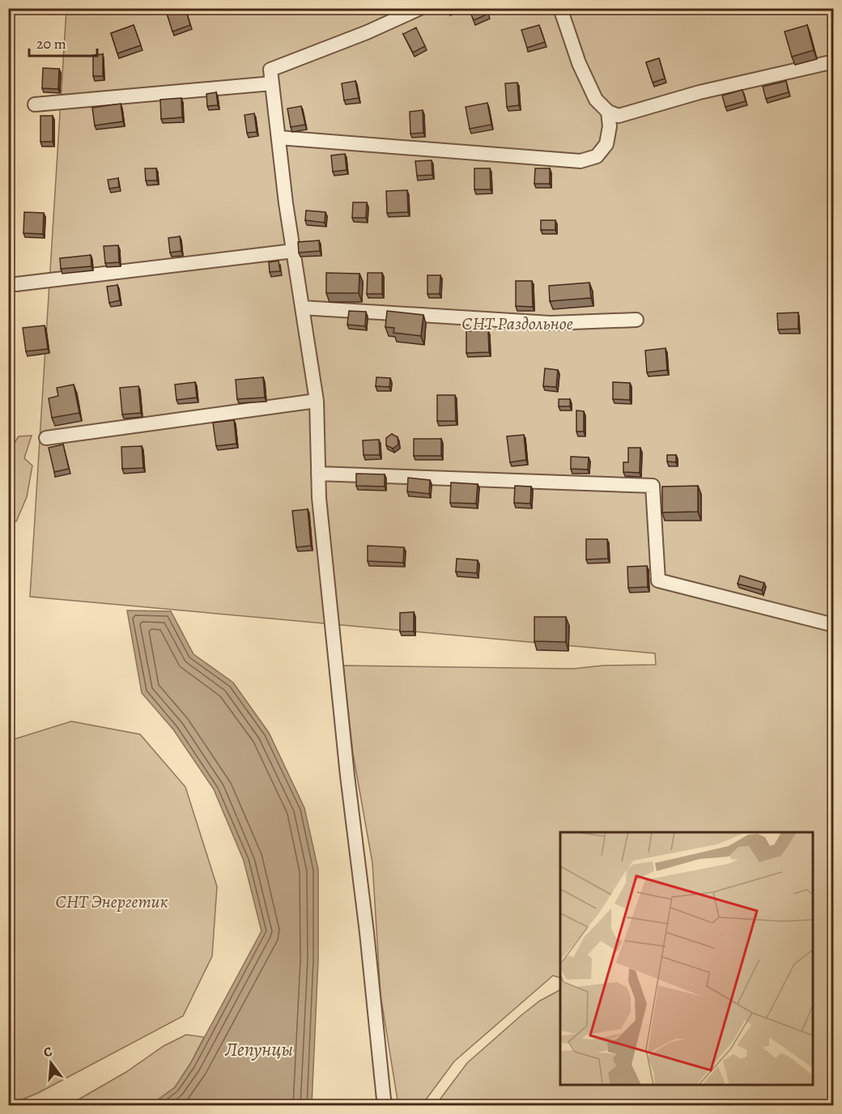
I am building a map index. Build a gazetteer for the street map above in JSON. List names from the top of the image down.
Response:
{
  "water": ["Лепунцы"],
  "parks": ["СНТ Раздольное", "СНТ Энергетик"],
  "scale_bar": "20 m",
  "north": "top"
}
